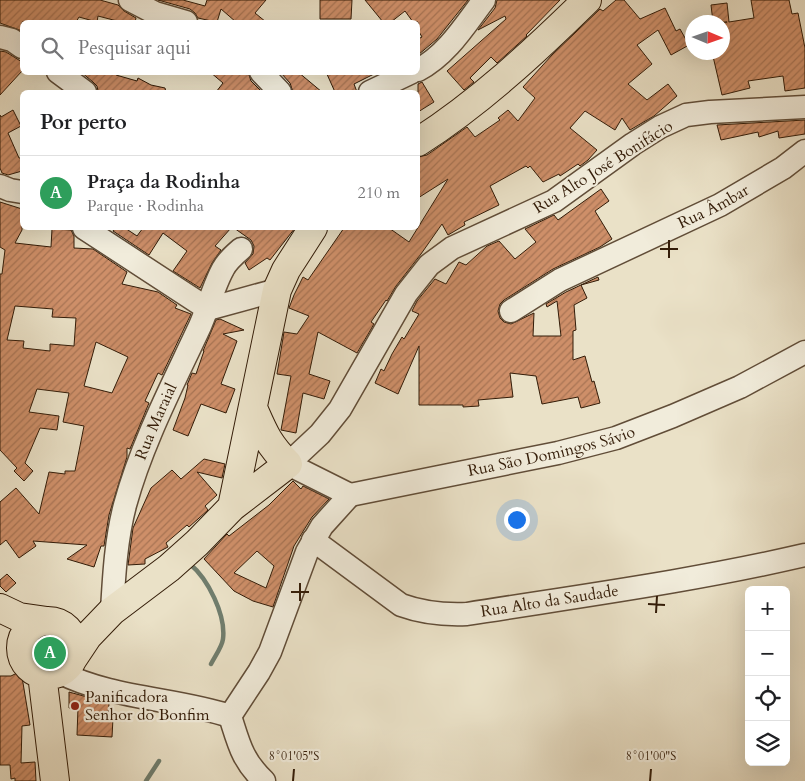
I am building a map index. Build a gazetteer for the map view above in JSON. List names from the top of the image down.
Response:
{
  "streets": {
    "main road": ["Rua Alto José Bonifácio"],
    "street": [
      "Rua Âmbar",
      "Rua Maraial",
      "Rua São Domingos Sávio",
      "Rua Alto da Saudade"
    ]
  },
  "crossings": [
    ["Rua Alto José Bonifácio", "Rua Maraial"]
  ],
  "places": ["Panificadora Senhor do Bonfim"],
  "north": "right",
  "page": {
    "search": "Pesquisar aqui",
    "heading": "Por perto",
    "list": [
      {
        "mark": "A",
        "name": "Praça da Rodinha",
        "note": "Parque · Rodinha",
        "value": "210 m"
      }
    ],
    "map_buttons": ["+", "−"],
    "pins": "A"
  },
  "coordinates": ["8°01'05\"S", "8°01'00\"S"]
}
